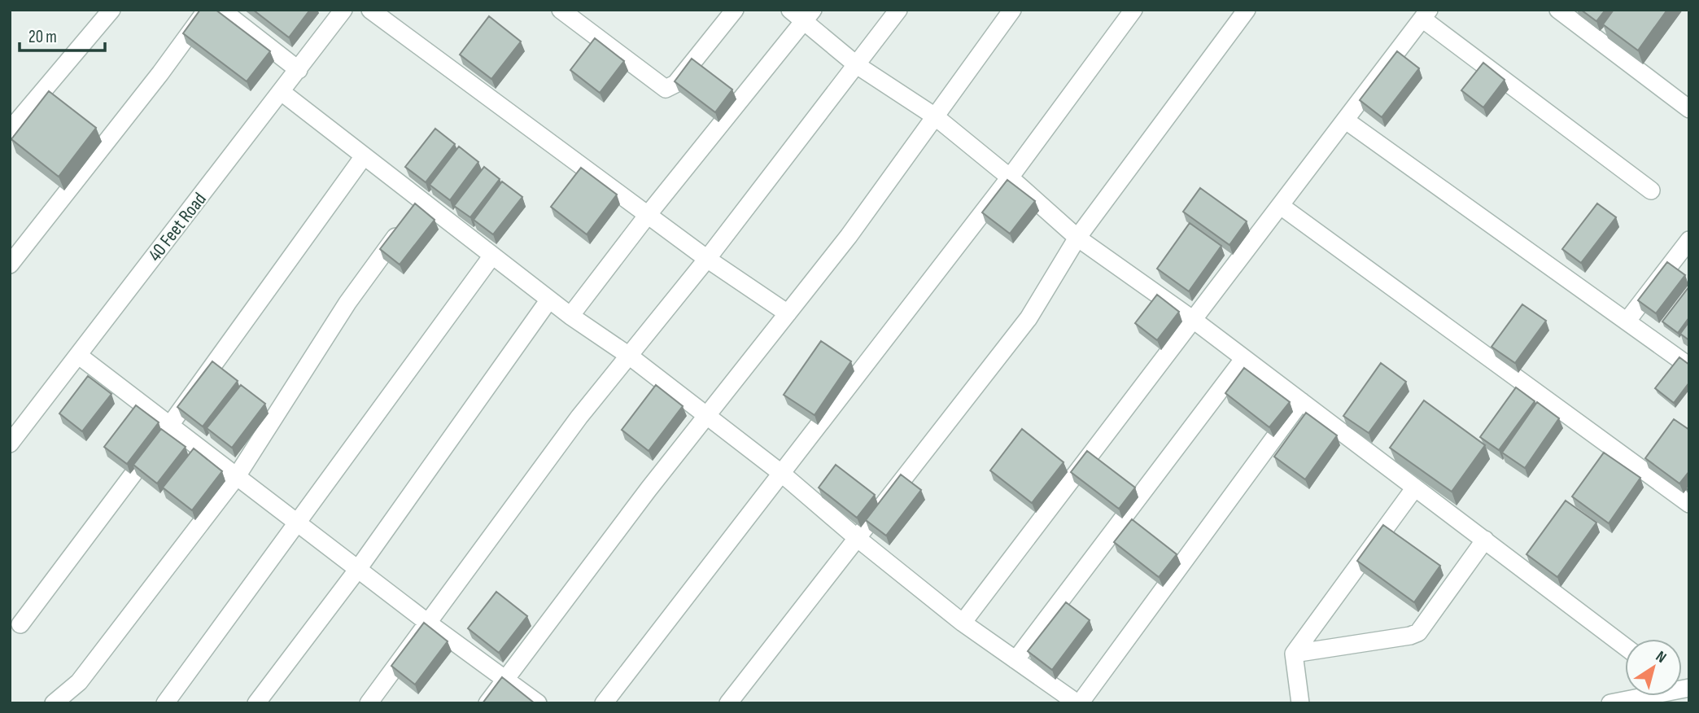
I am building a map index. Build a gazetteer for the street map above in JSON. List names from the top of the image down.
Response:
{
  "streets": {
    "street": ["40 Feet Road"]
  },
  "scale_bar": "20 m",
  "north": "top right"
}
